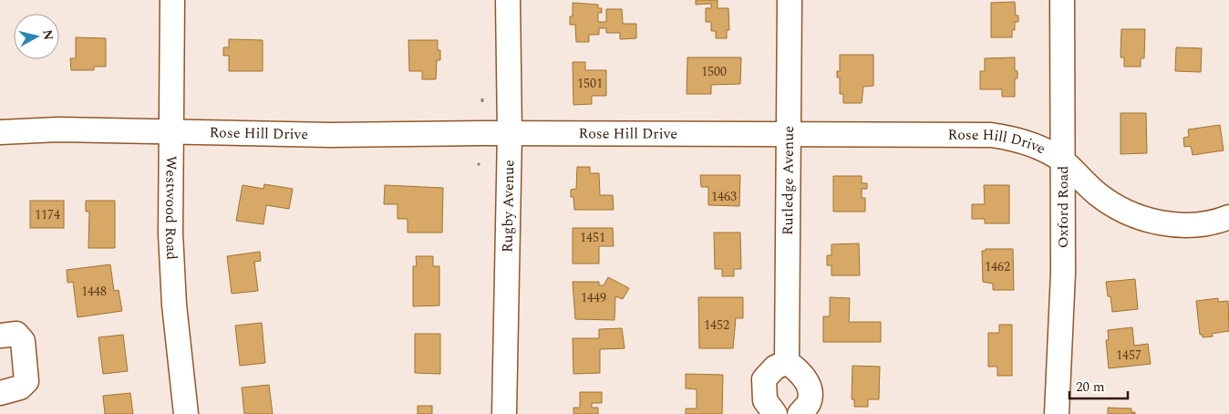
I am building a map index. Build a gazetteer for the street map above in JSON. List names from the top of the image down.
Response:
{
  "streets": {
    "street": [
      "Rose Hill Drive",
      "Rutledge Avenue",
      "Westwood Road",
      "Rugby Avenue",
      "Oxford Road"
    ]
  },
  "crossings": [
    ["Rose Hill Drive", "Rutledge Avenue"],
    ["Rose Hill Drive", "Westwood Road"],
    ["Rose Hill Drive", "Rugby Avenue"],
    ["Rose Hill Drive", "Oxford Road"]
  ],
  "house_numbers": [
    "1500",
    "1501",
    "1463",
    "1174",
    "1451",
    "1462",
    "1448",
    "1449",
    "1452",
    "1457"
  ],
  "scale_bar": "20 m",
  "north": "right"
}
